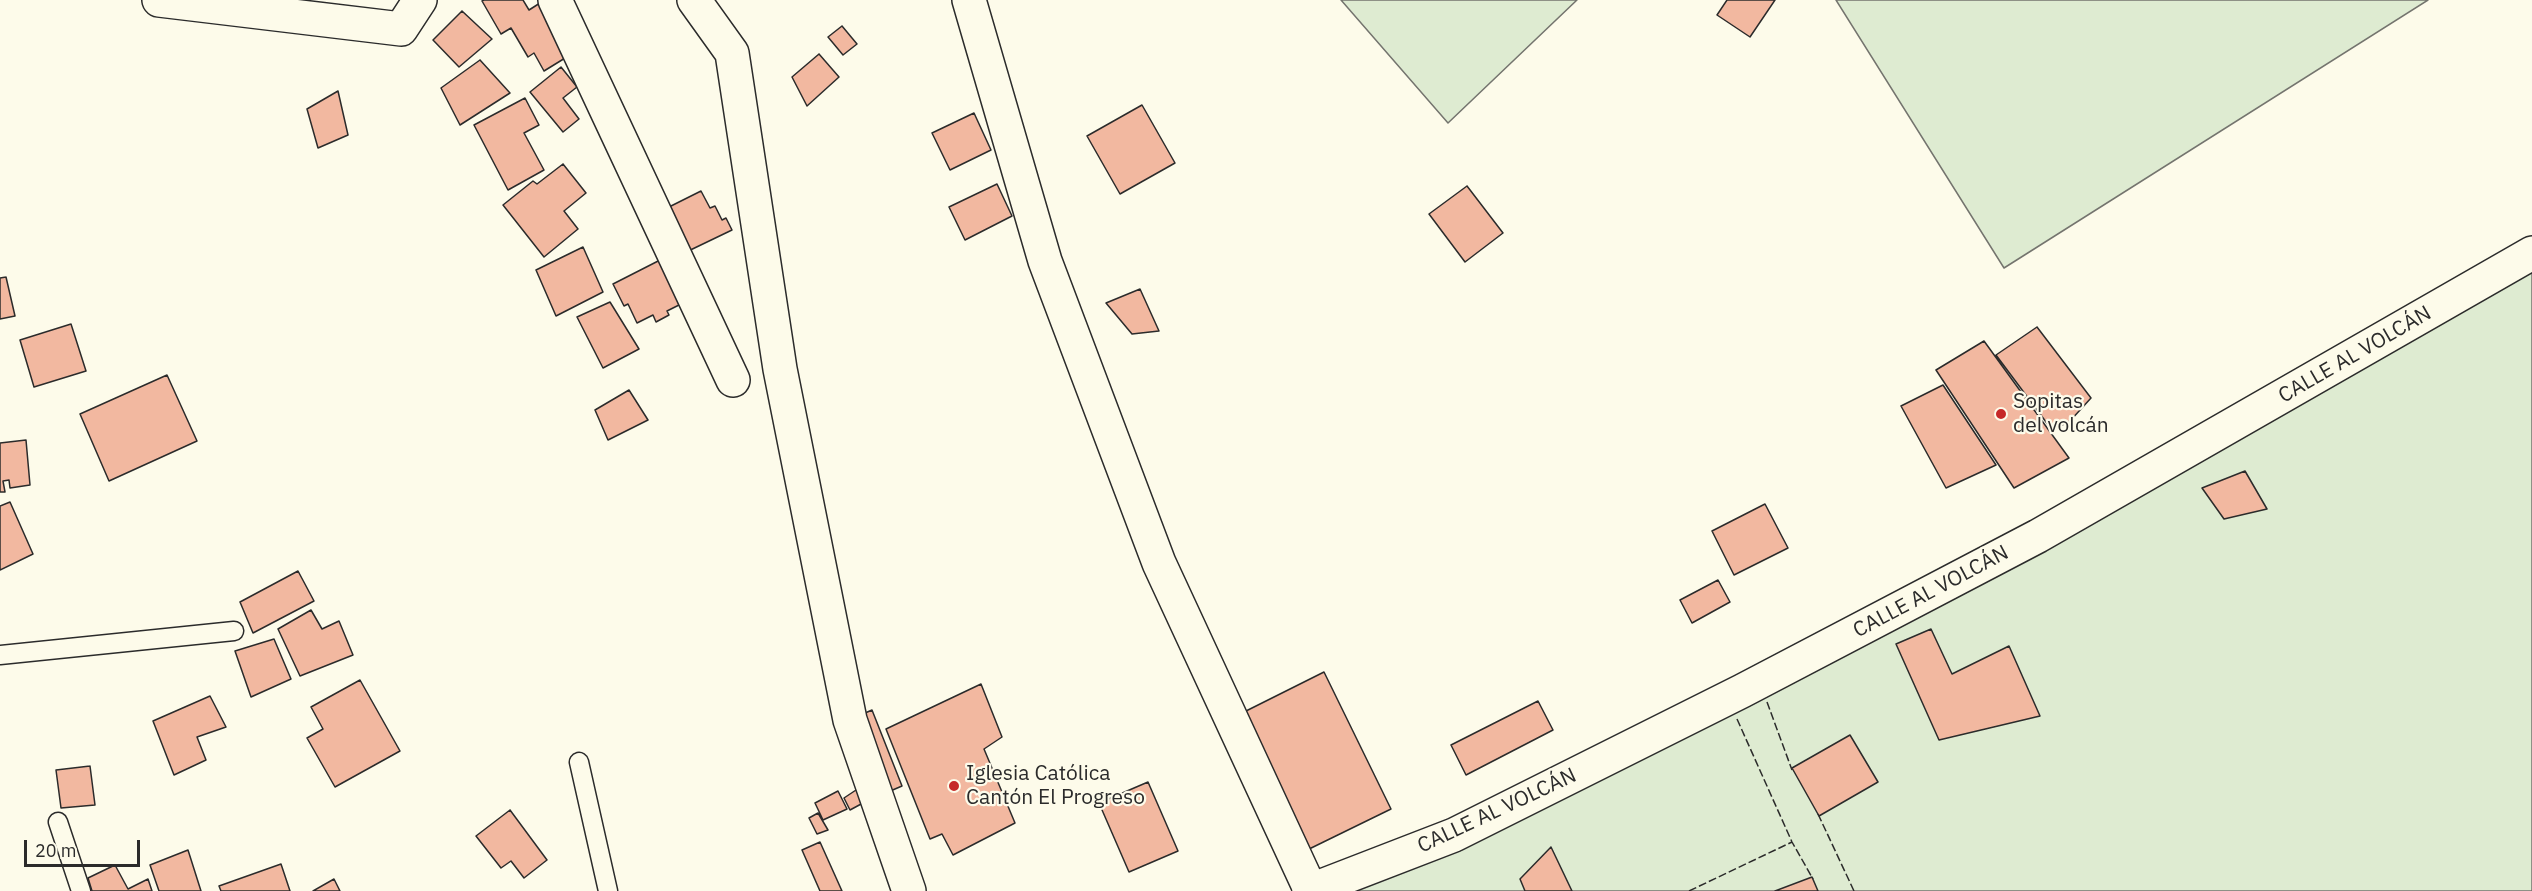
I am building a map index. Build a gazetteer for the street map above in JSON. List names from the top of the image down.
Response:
{
  "streets": {
    "street": ["CALLE AL VOLCÁN"]
  },
  "places": ["Sopitas del volcán", "Iglesia Católica Cantón El Progreso"],
  "scale_bar": "20 m"
}
